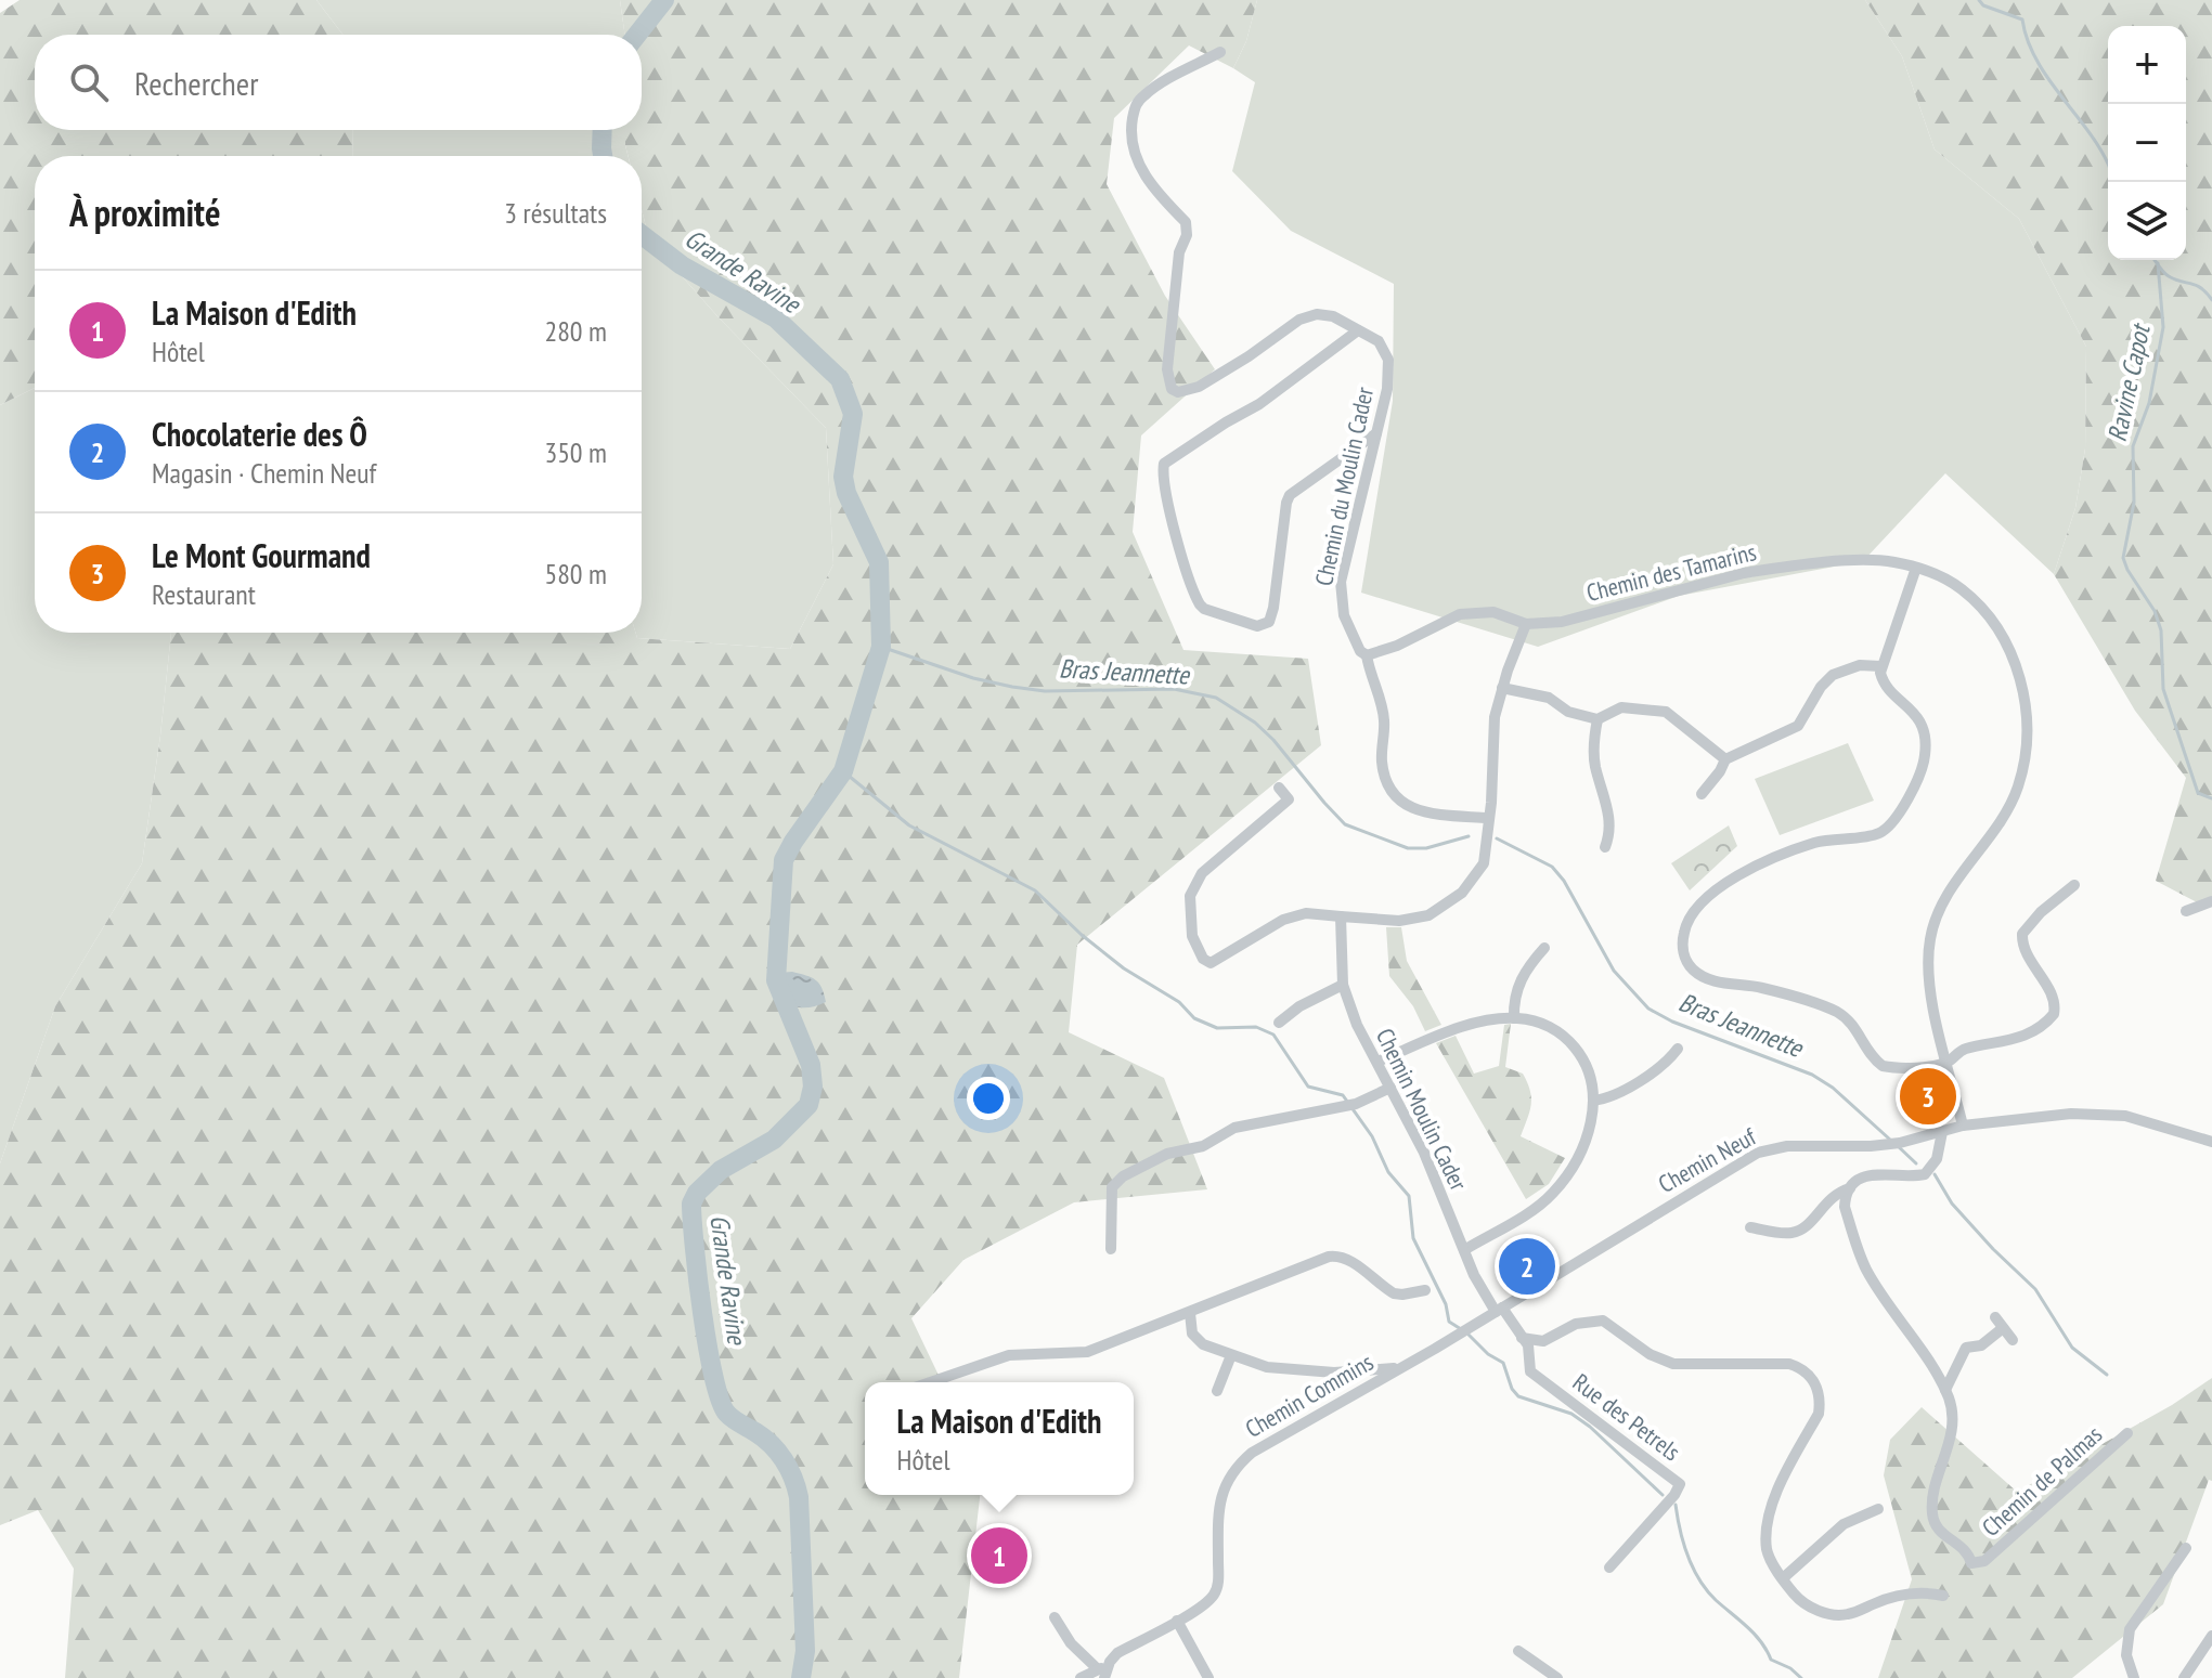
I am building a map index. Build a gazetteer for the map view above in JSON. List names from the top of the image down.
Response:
{
  "streets": {
    "street": [
      "Chemin du Moulin Cader",
      "Chemin des Tamarins",
      "Chemin Moulin Cader",
      "Chemin Neuf",
      "Chemin Commins",
      "Rue des Petrels",
      "Chemin de Palmas"
    ]
  },
  "crossings": [
    ["Chemin du Moulin Cader", "Chemin des Tamarins"],
    ["Chemin des Tamarins", "Chemin Neuf"],
    ["Chemin Moulin Cader", "Chemin Neuf"],
    ["Chemin Moulin Cader", "Rue des Petrels"],
    ["Chemin Neuf", "Chemin Commins"],
    ["Chemin Neuf", "Rue des Petrels"]
  ],
  "water": ["Grande Ravine", "Ravine Capot", "Bras Jeannette"],
  "page": {
    "map_buttons": ["+", "−"],
    "search": "Rechercher",
    "heading": ["À proximité", "3 résultats"],
    "list": [
      {
        "mark": "1",
        "name": "La Maison d'Edith",
        "note": "Hôtel",
        "value": "280 m"
      },
      {
        "mark": "2",
        "name": "Chocolaterie des Ô",
        "note": "Magasin · Chemin Neuf",
        "value": "350 m"
      },
      {
        "mark": "3",
        "name": "Le Mont Gourmand",
        "note": "Restaurant",
        "value": "580 m"
      }
    ],
    "pins": ["3", "2", "1"],
    "popup": ["La Maison d'Edith", "Hôtel"]
  }
}
